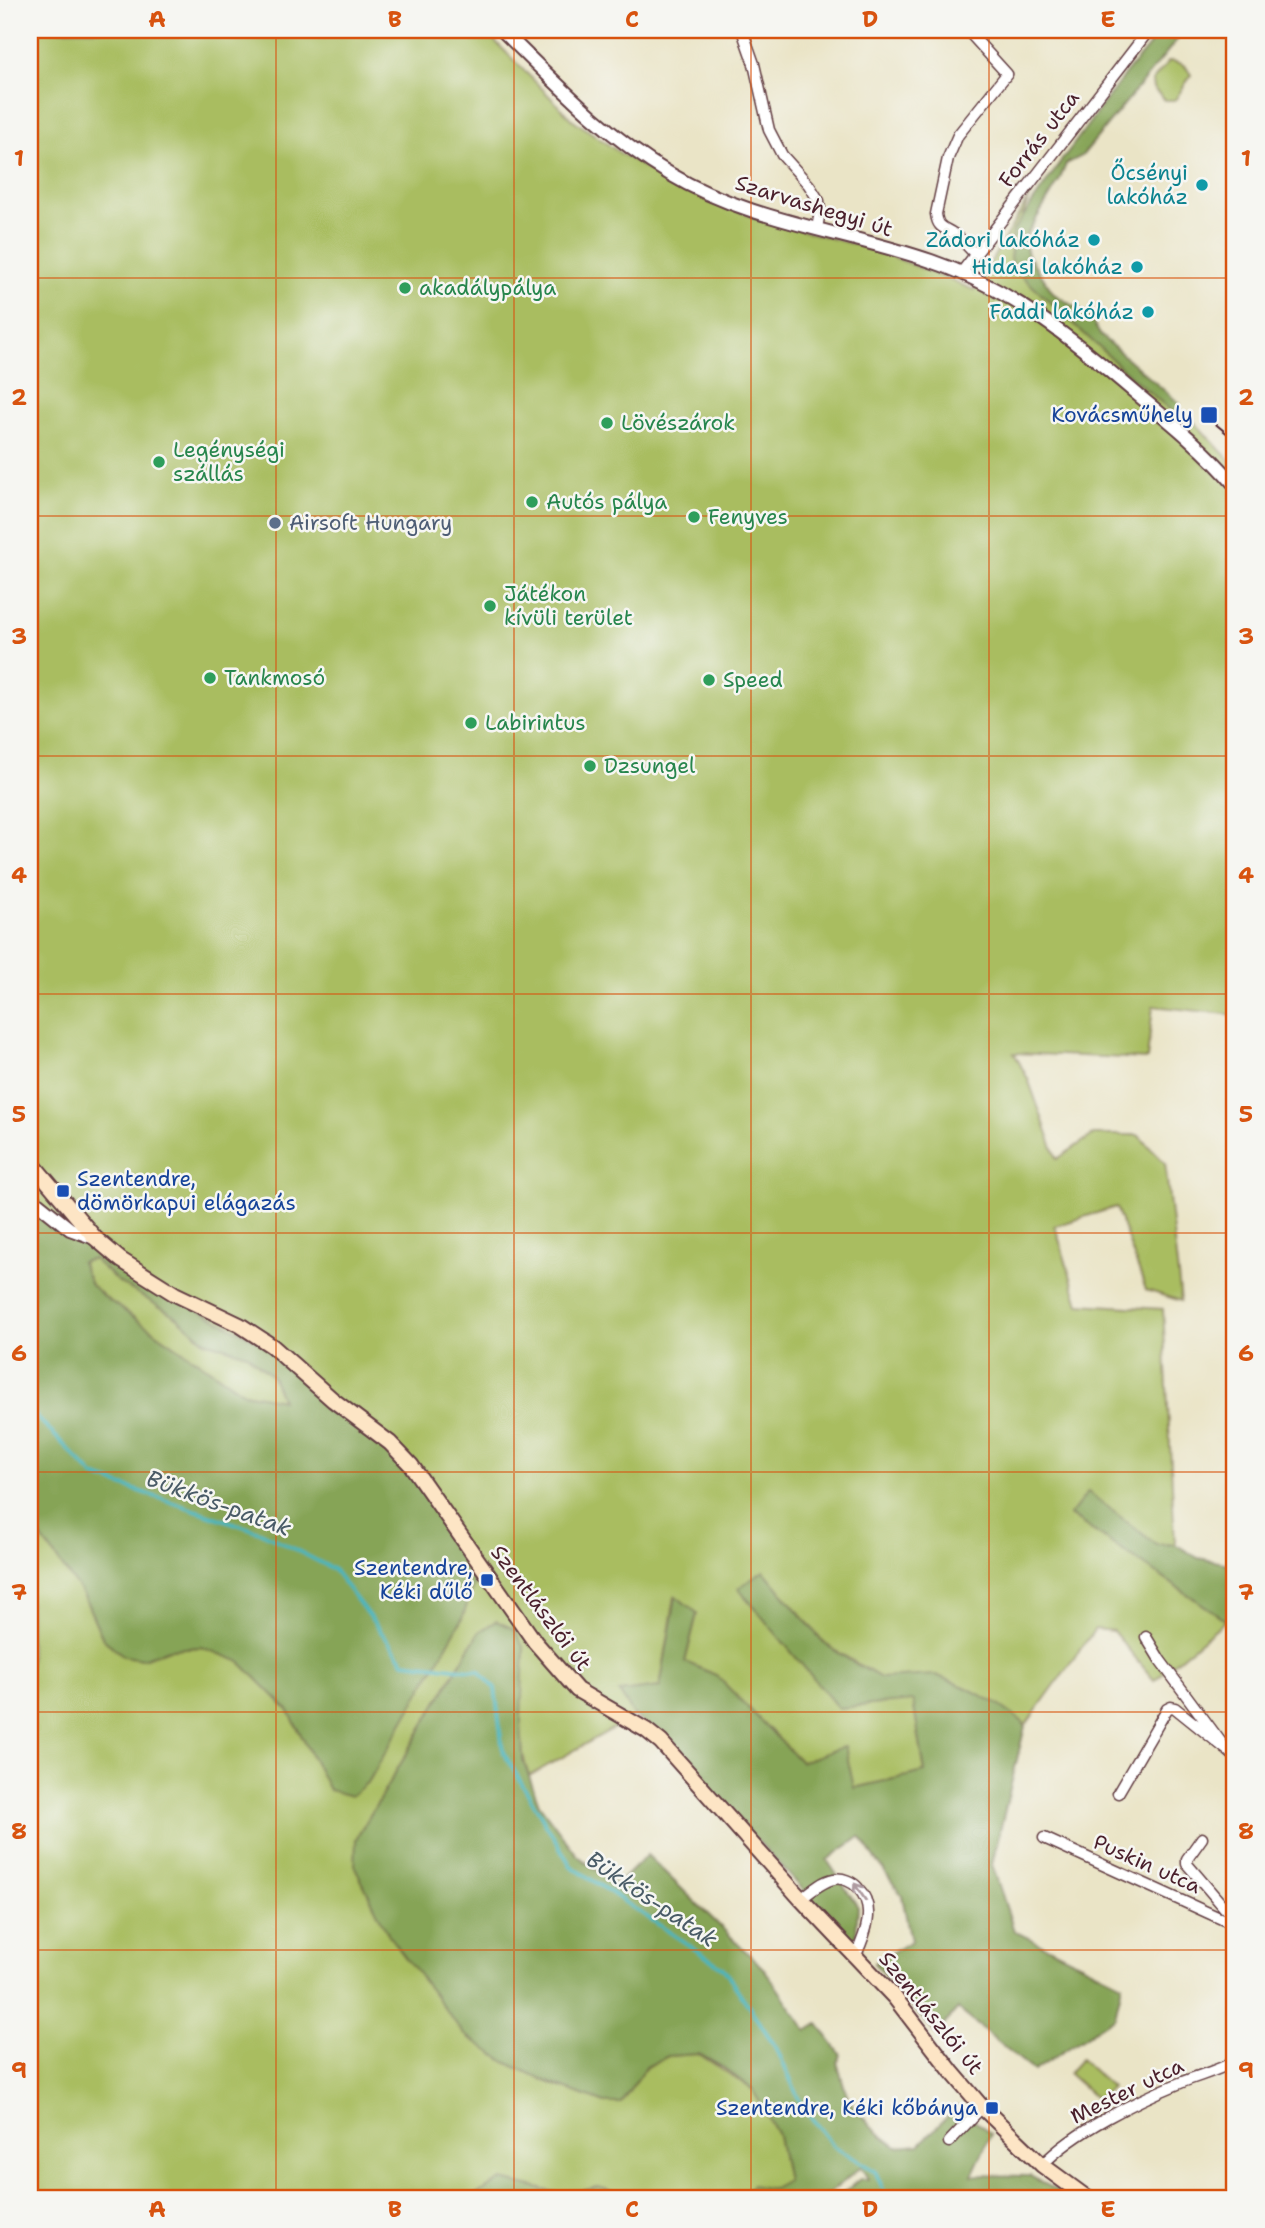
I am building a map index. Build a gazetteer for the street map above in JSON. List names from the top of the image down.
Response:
{
  "streets": {
    "main road": ["Szentlászlói út"],
    "street": [
      "Forrás utca",
      "Szarvashegyi út",
      "Puskin utca",
      "Mester utca"
    ]
  },
  "crossings": [
    ["Forrás utca", "Szarvashegyi út"],
    ["Szentlászlói út", "Mester utca"]
  ],
  "water": ["Bükkös-patak"],
  "places": {
    "other": [
      "Őcsényi lakóház",
      "Zádori lakóház",
      "Hidasi lakóház",
      "akadálypálya",
      "Faddi lakóház",
      "Lövészárok",
      "Legénységi szállás",
      "Autós pálya",
      "Fenyves",
      "Airsoft Hungary",
      "Játékon kívüli terület",
      "Tankmosó",
      "Speed",
      "Labirintus",
      "Dzsungel"
    ],
    "transit": [
      "Kovácsműhely",
      "Szentendre, dömörkapui elágazás",
      "Szentendre, Kéki dűlő",
      "Szentendre, Kéki kőbánya"
    ]
  },
  "grid": {
    "columns": [
      "A",
      "B",
      "C",
      "D",
      "E"
    ],
    "rows": [
      "1",
      "2",
      "3",
      "4",
      "5",
      "6",
      "7",
      "8",
      "9"
    ]
  }
}
